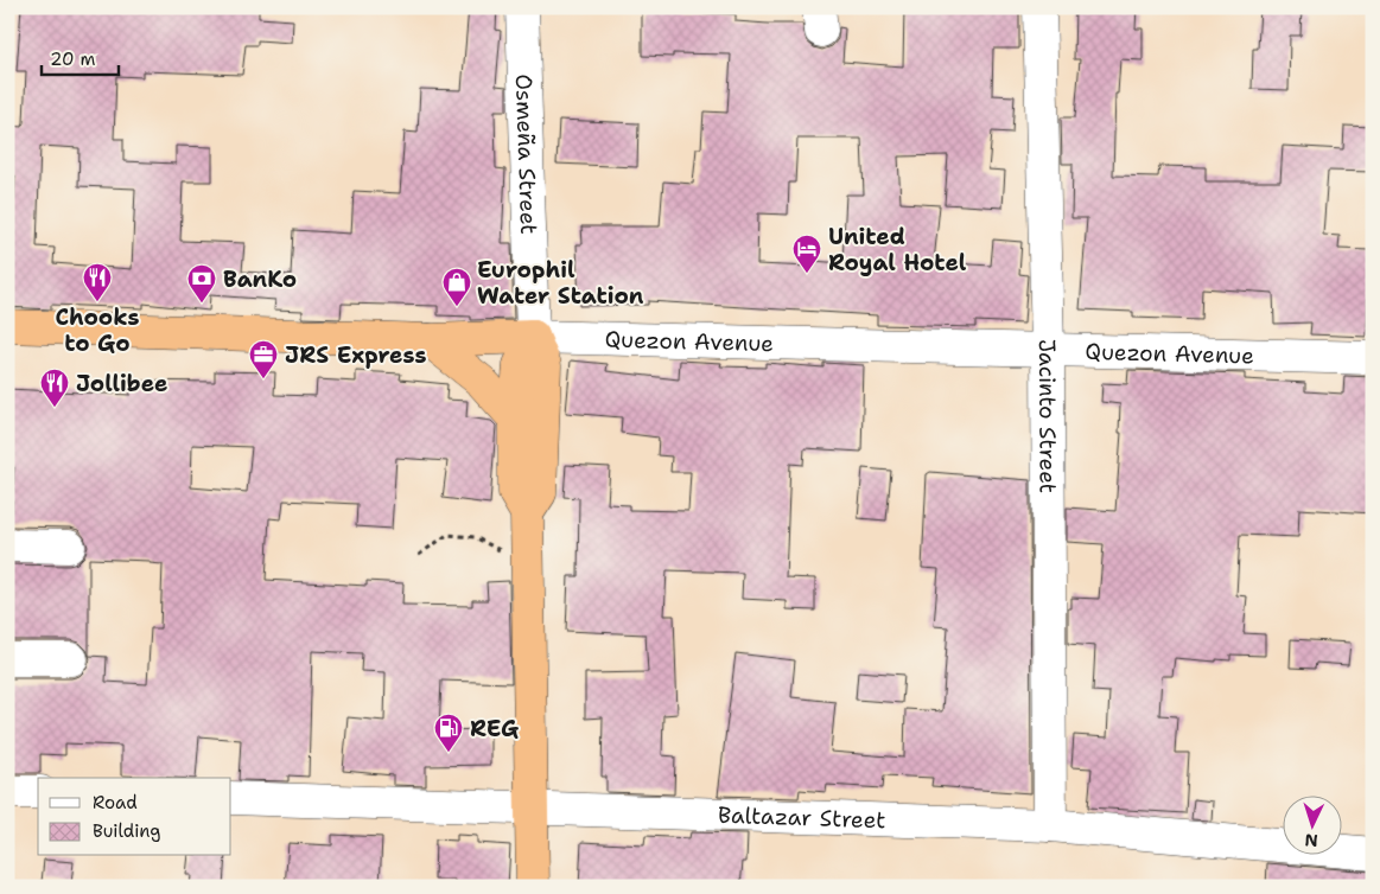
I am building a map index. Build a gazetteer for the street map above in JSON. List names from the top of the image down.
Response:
{
  "streets": {
    "highway": ["Quezon Avenue"],
    "street": ["Osmeña Street", "Jacinto Street", "Baltazar Street"]
  },
  "crossings": [
    ["Osmeña Street", "Quezon Avenue"],
    ["Quezon Avenue", "Jacinto Street"],
    ["Jacinto Street", "Baltazar Street"]
  ],
  "places": {
    "hotel": ["United Royal Hotel"],
    "restaurant": ["Chooks to Go", "Jollibee"],
    "bank": ["BanKo"],
    "shop": ["Europhil Water Station"],
    "office": ["JRS Express"],
    "fuel station": ["REG"]
  },
  "legend": ["Road", "Building"],
  "scale_bar": "20 m",
  "north": "bottom"
}
